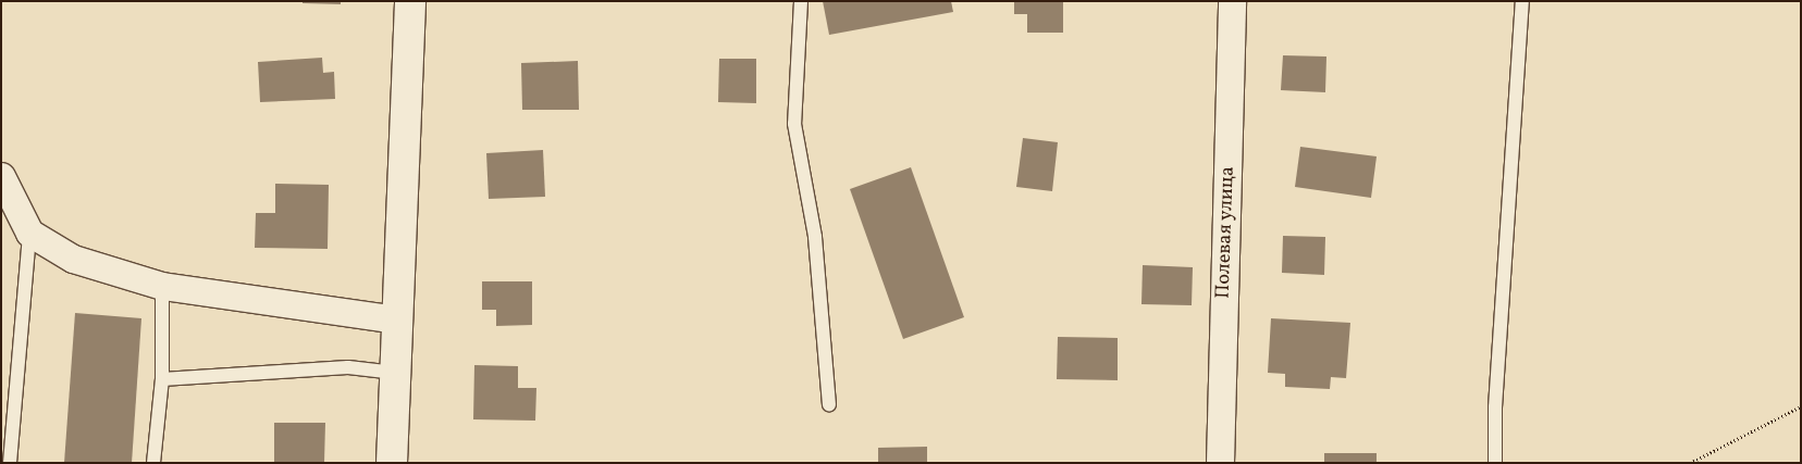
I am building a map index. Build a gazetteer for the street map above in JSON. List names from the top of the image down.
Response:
{
  "streets": {
    "street": ["Полевая улица"]
  }
}
